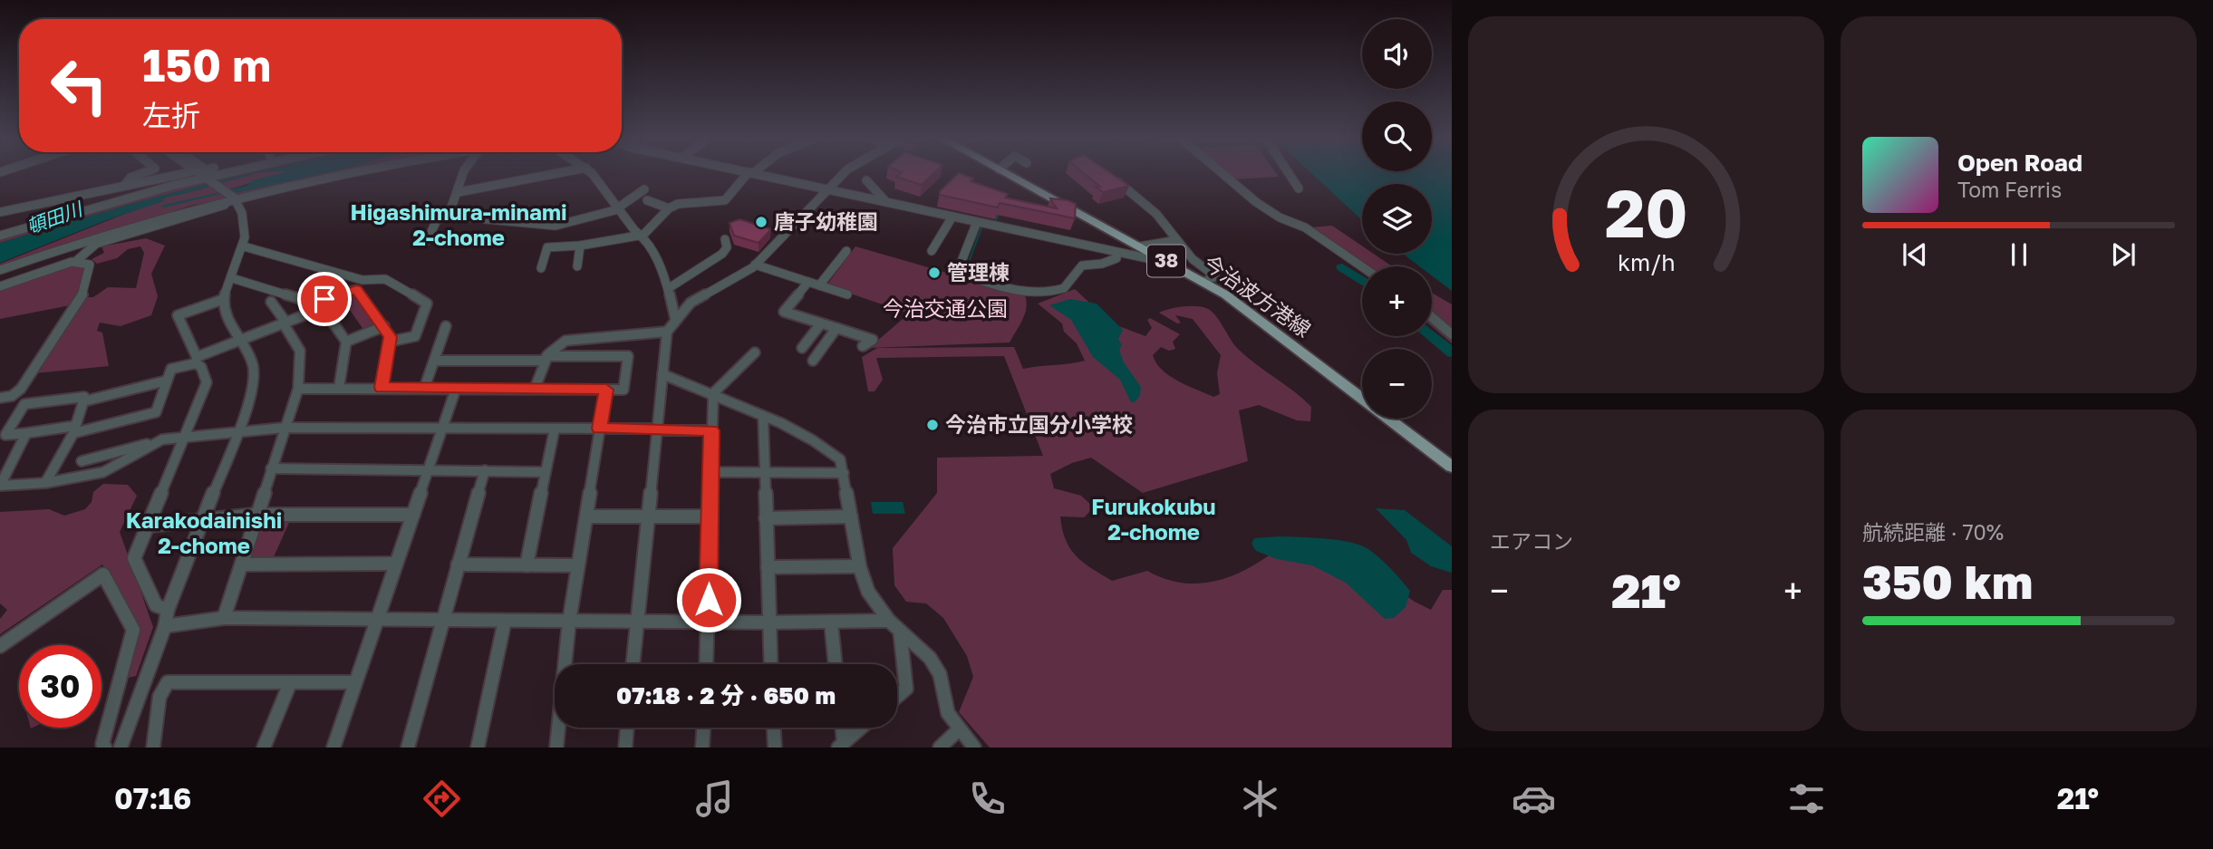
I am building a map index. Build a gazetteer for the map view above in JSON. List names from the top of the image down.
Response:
{
  "streets": {
    "main road": ["38", "今治波方港線"]
  },
  "districts": ["Higashimura-minami 2-chome", "Furukokubu 2-chome", "Karakodainishi 2-chome"],
  "water": ["頓田川"],
  "parks": ["今治交通公園"],
  "places": ["唐子幼稚園", "管理棟", "今治市立国分小学校"],
  "page": {
    "map_buttons": ["+", "−"],
    "turn": ["150 m", "左折"],
    "song": ["Open Road", "Tom Ferris"],
    "tile": [
      "エアコン",
      ["航続距離 · 70%", "350 km"]
    ],
    "heat": ["−", "21°", "+"],
    "limit": "30",
    "trip": "07:18 · 2 分 · 650 m",
    "tabs": ["07:16", "21°"],
    "gauge": ["20", "km/h"]
  }
}
